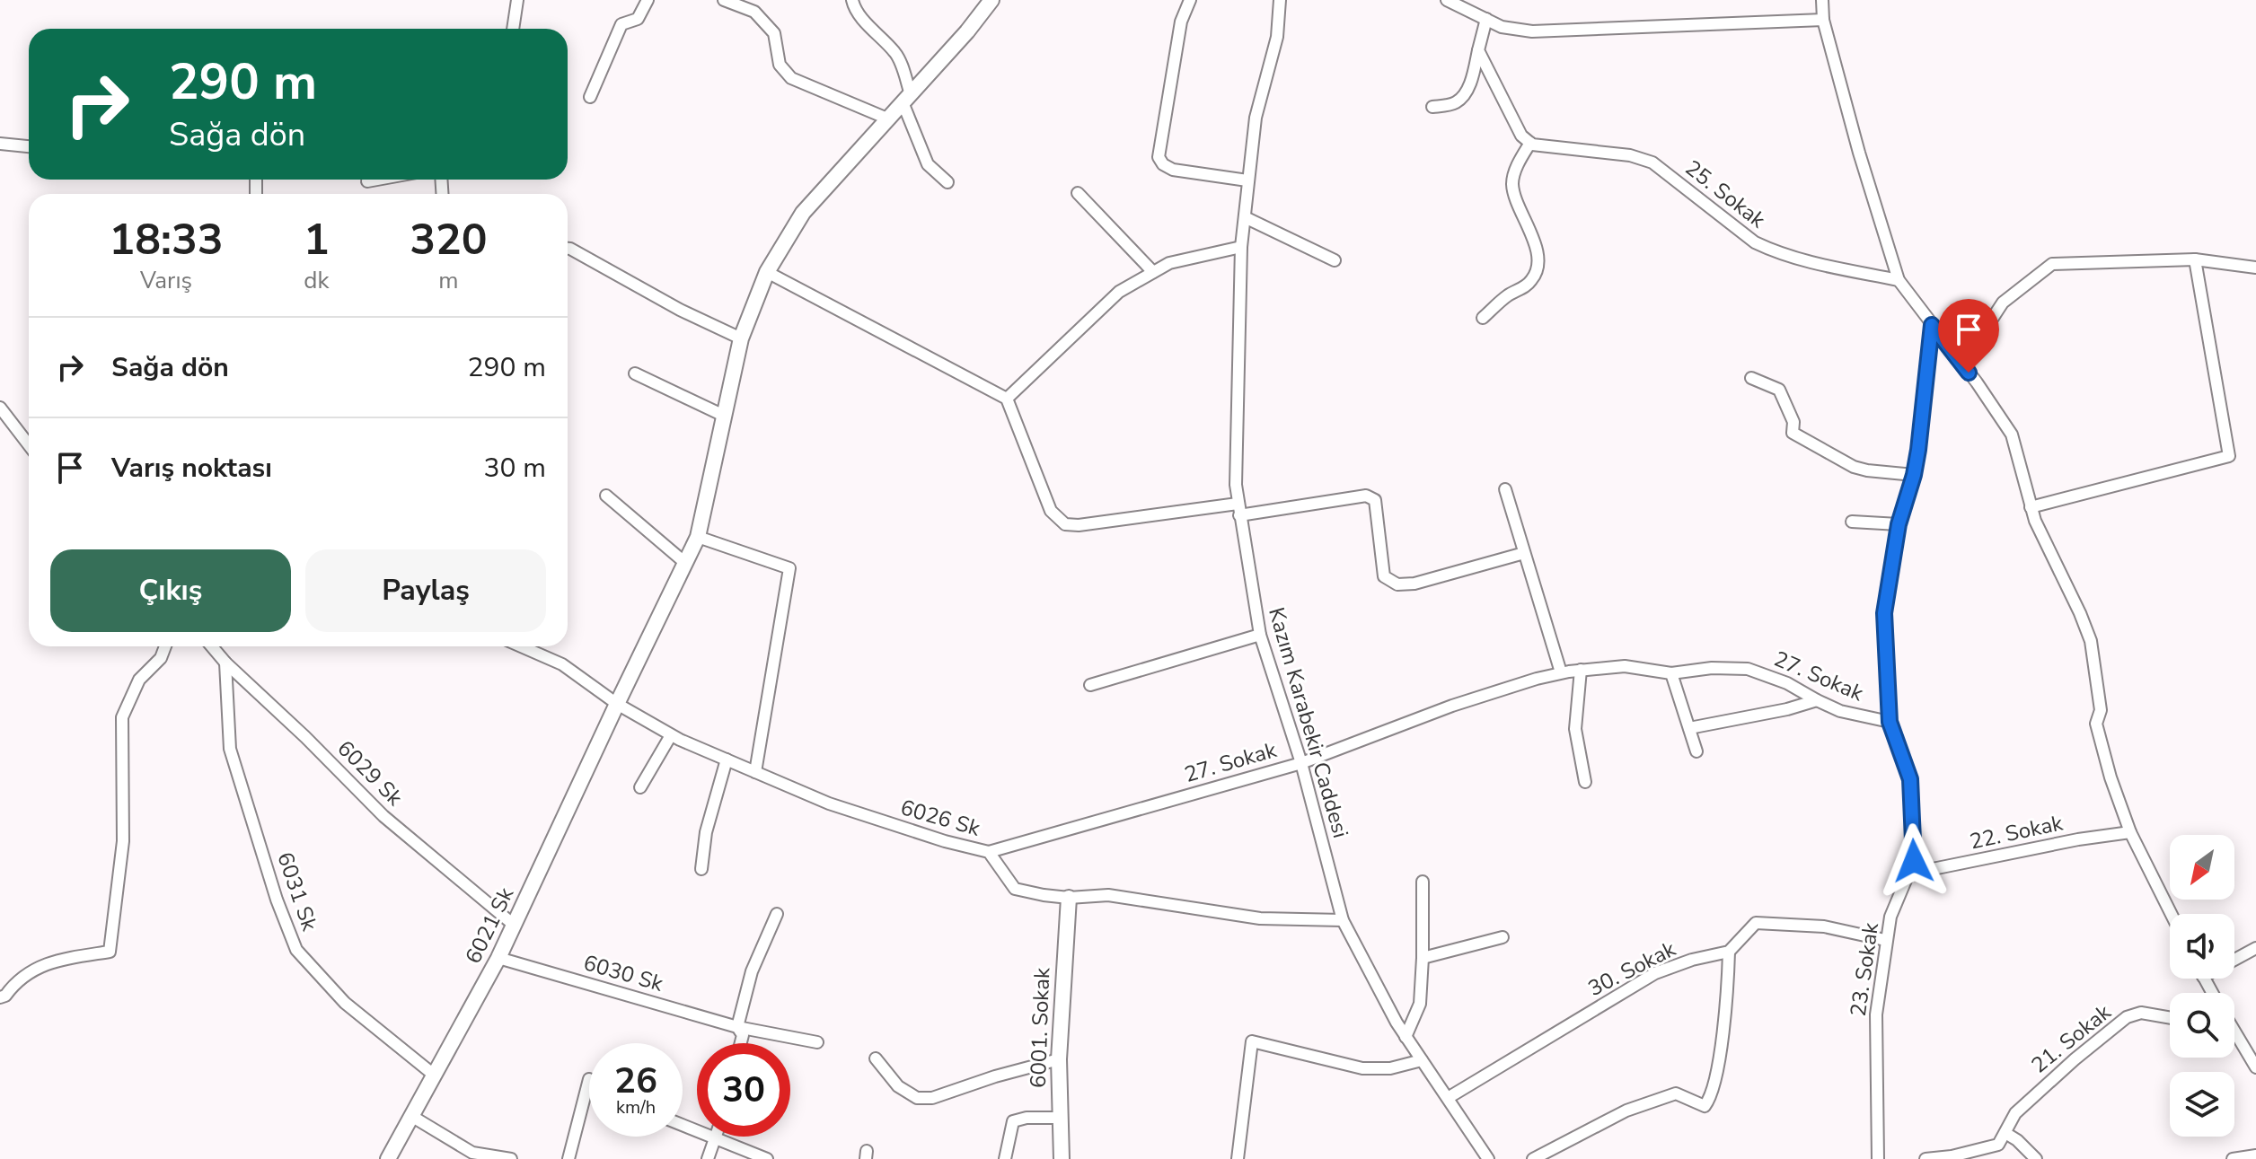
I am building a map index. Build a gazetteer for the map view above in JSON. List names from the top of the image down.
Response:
{
  "streets": {
    "street": [
      "25. Sokak",
      "27. Sokak",
      "Kazım Karabekir Caddesi",
      "6029 Sk",
      "6026 Sk",
      "22. Sokak",
      "6031 Sk",
      "6021 Sk",
      "30. Sokak",
      "23. Sokak",
      "6030 Sk",
      "6001. Sokak",
      "21. Sokak"
    ]
  },
  "crossings": [
    ["27. Sokak", "Kazım Karabekir Caddesi"],
    ["27. Sokak", "6026 Sk"],
    ["27. Sokak", "23. Sokak"],
    ["Kazım Karabekir Caddesi", "6026 Sk"],
    ["Kazım Karabekir Caddesi", "30. Sokak"],
    ["6029 Sk", "6031 Sk"],
    ["6029 Sk", "6021 Sk"],
    ["6026 Sk", "6021 Sk"],
    ["6026 Sk", "6001. Sokak"],
    ["22. Sokak", "23. Sokak"],
    ["6031 Sk", "6021 Sk"],
    ["6021 Sk", "6030 Sk"]
  ],
  "north": "bottom left",
  "page": {
    "turn": ["290 m", "Sağa dön"],
    "eta": [
      "18:33",
      "Varış",
      "1",
      "dk",
      "320",
      "m"
    ],
    "list": [
      {
        "name": "Sağa dön",
        "value": "290 m"
      },
      {
        "name": "Varış noktası",
        "value": "30 m"
      }
    ],
    "buttons": ["Çıkış", "Paylaş"],
    "speed": "26 km/h",
    "limit": "30"
  }
}
